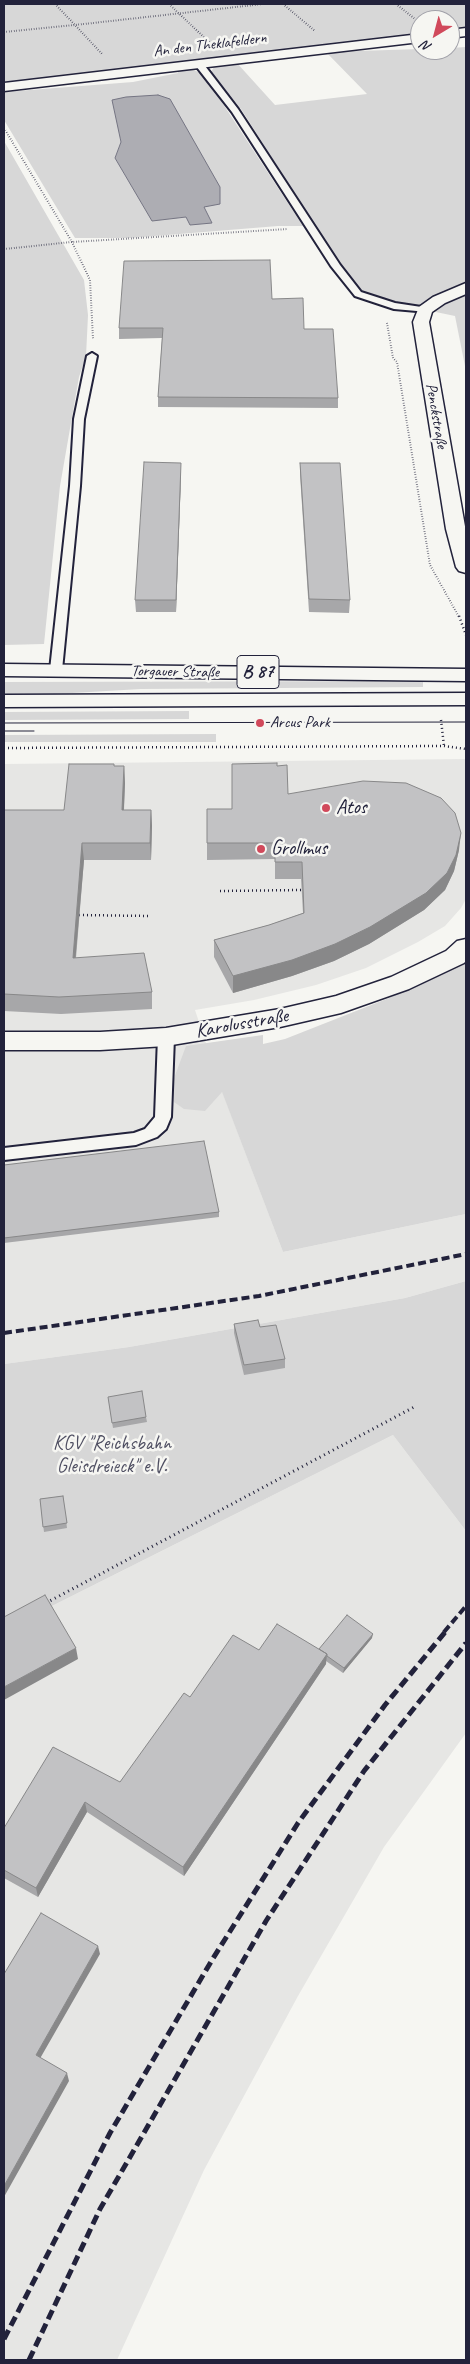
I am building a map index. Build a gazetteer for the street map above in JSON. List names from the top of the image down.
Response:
{
  "streets": {
    "street": [
      "An den Theklafeldern",
      "Penckstraße",
      "Torgauer Straße",
      "B 87",
      "Karolusstraße"
    ]
  },
  "parks": ["KGV \"Reichsbahn Gleisdreieck\" e.V."],
  "places": ["Arcus Park", "Atos", "Grollmus"],
  "north": "bottom left"
}
